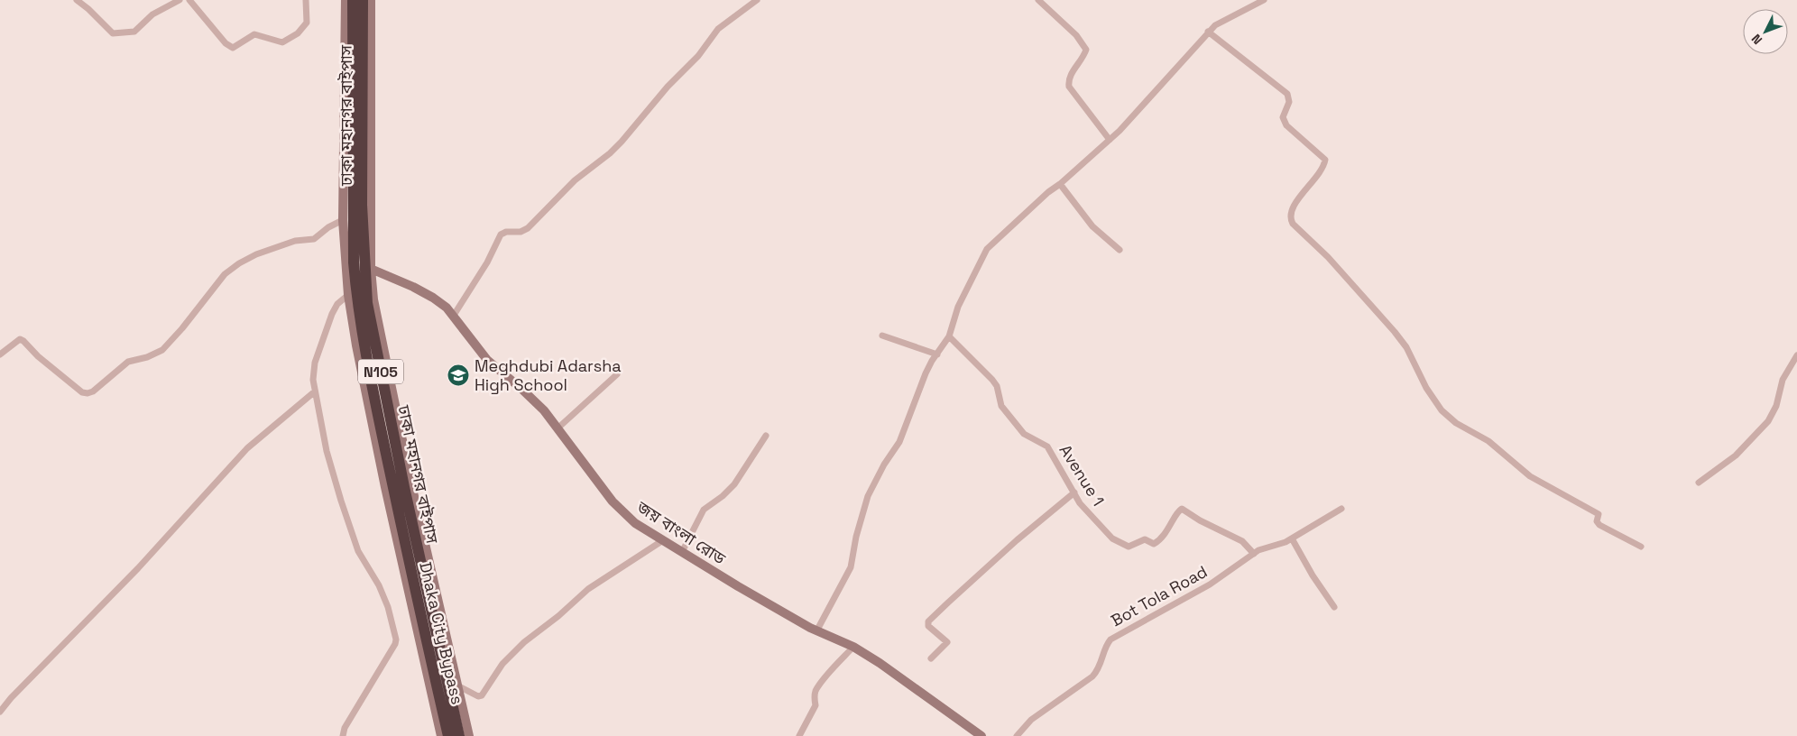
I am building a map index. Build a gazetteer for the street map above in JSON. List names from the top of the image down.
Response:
{
  "streets": {
    "highway": ["ঢাকা মহানগর বাইপাস", "N105", "Dhaka City Bypass"],
    "main road": ["জয় বাংলা রোড"],
    "street": ["Avenue 1", "Bot Tola Road"]
  },
  "crossings": [
    ["Avenue 1", "Bot Tola Road"]
  ],
  "places": {
    "school or university": ["Meghdubi Adarsha High School"]
  },
  "north": "bottom left"
}
